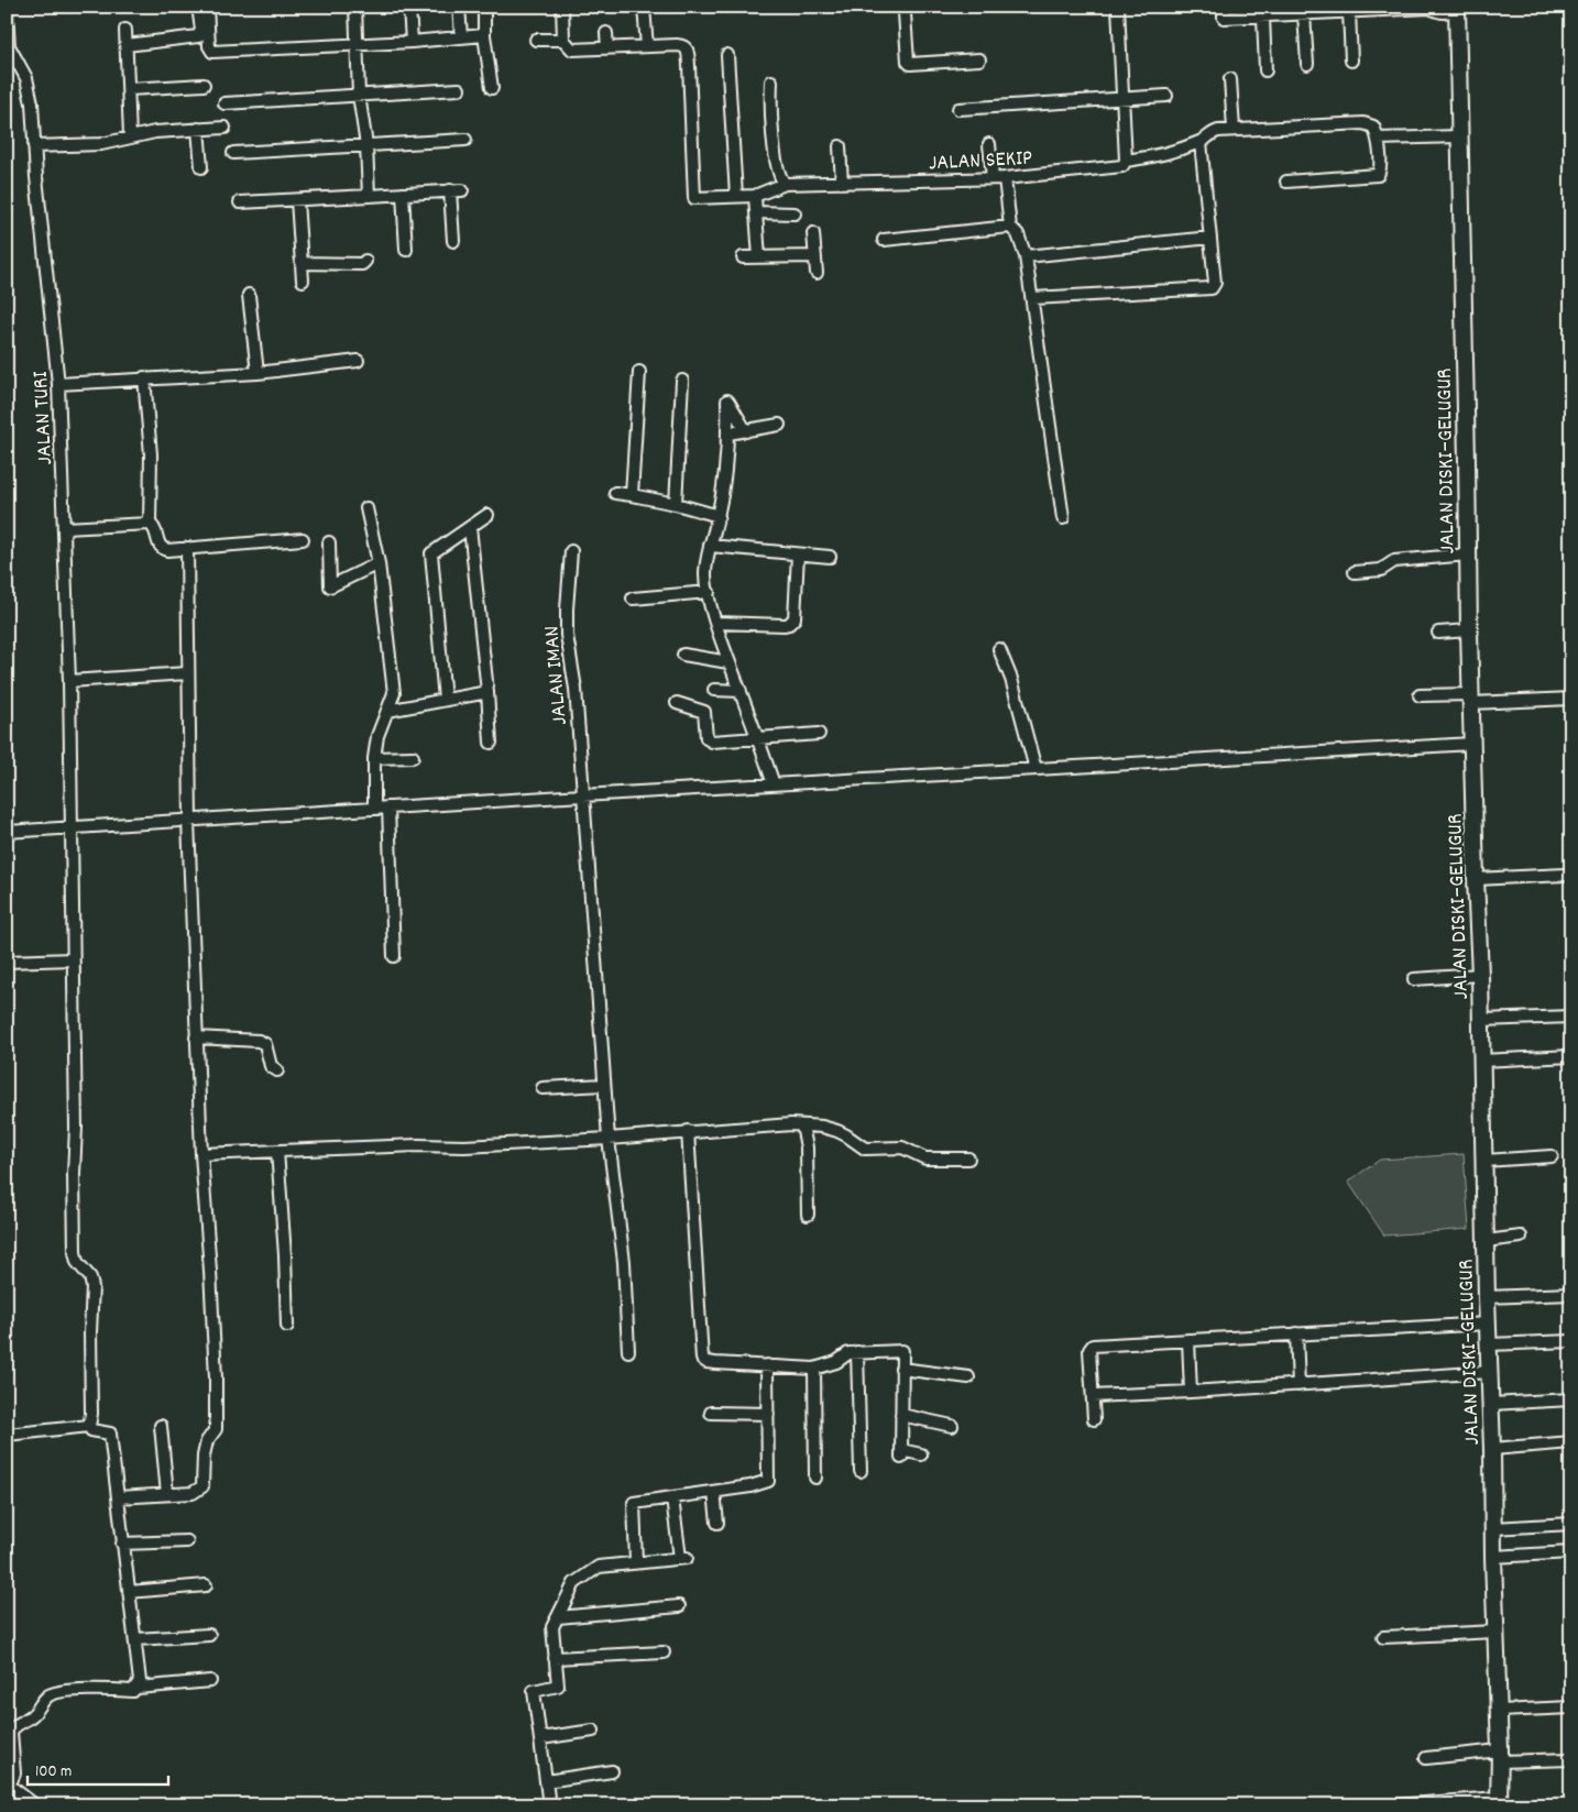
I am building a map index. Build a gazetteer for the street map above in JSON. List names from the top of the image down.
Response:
{
  "streets": {
    "main road": ["JALAN DISKI–GELUGUR"],
    "street": ["JALAN SEKIP", "JALAN TURI", "JALAN IMAN"]
  },
  "scale_bar": "100 m"
}
